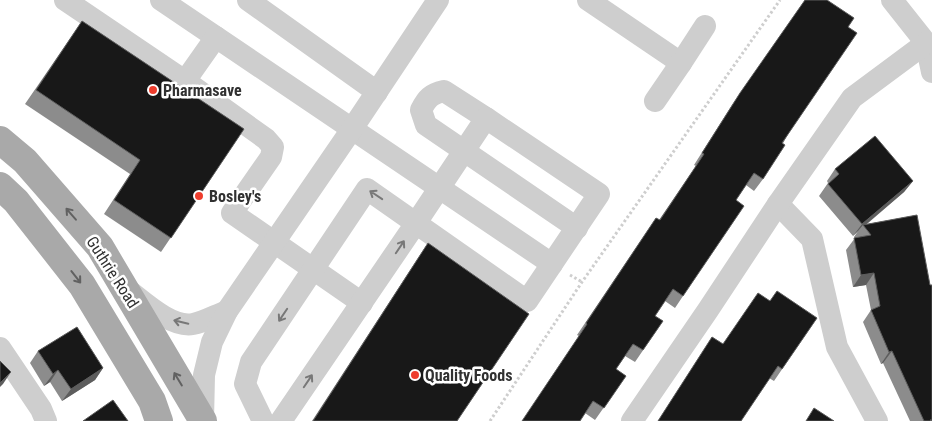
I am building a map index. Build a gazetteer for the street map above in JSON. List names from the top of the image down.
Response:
{
  "streets": {
    "main road": ["Guthrie Road"]
  },
  "places": ["Pharmasave", "Bosley's", "Quality Foods"]
}
